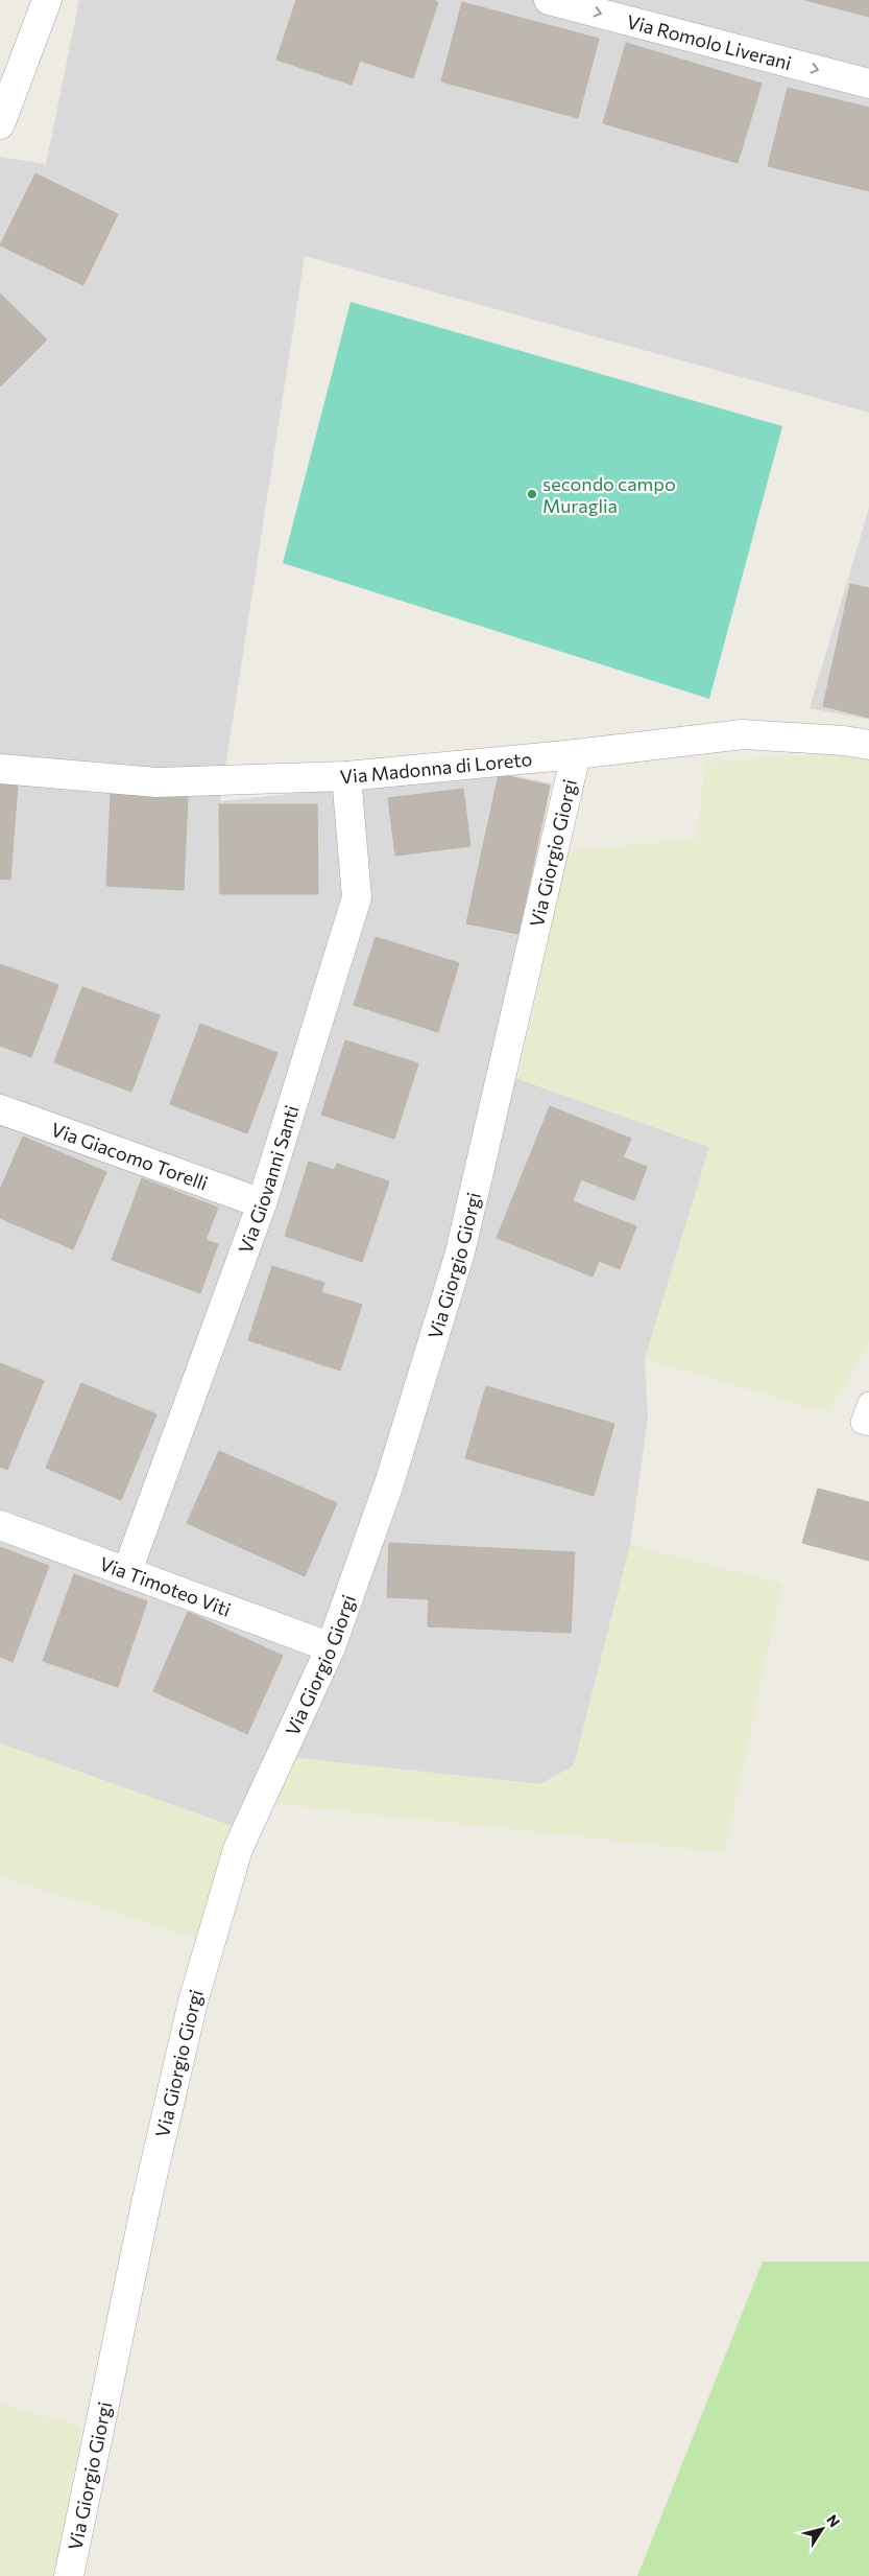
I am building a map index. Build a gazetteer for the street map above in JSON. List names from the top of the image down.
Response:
{
  "streets": {
    "street": [
      "Via Romolo Liverani",
      "Via Madonna di Loreto",
      "Via Giorgio Giorgi",
      "Via Giacomo Torelli",
      "Via Giovanni Santi",
      "Via Timoteo Viti"
    ]
  },
  "crossings": [
    ["Via Madonna di Loreto", "Via Giorgio Giorgi"],
    ["Via Madonna di Loreto", "Via Giovanni Santi"],
    ["Via Giorgio Giorgi", "Via Timoteo Viti"],
    ["Via Giacomo Torelli", "Via Giovanni Santi"],
    ["Via Giovanni Santi", "Via Timoteo Viti"]
  ],
  "one_way": ["Via Romolo Liverani"],
  "places": ["secondo campo Muraglia"],
  "north": "top right"
}
